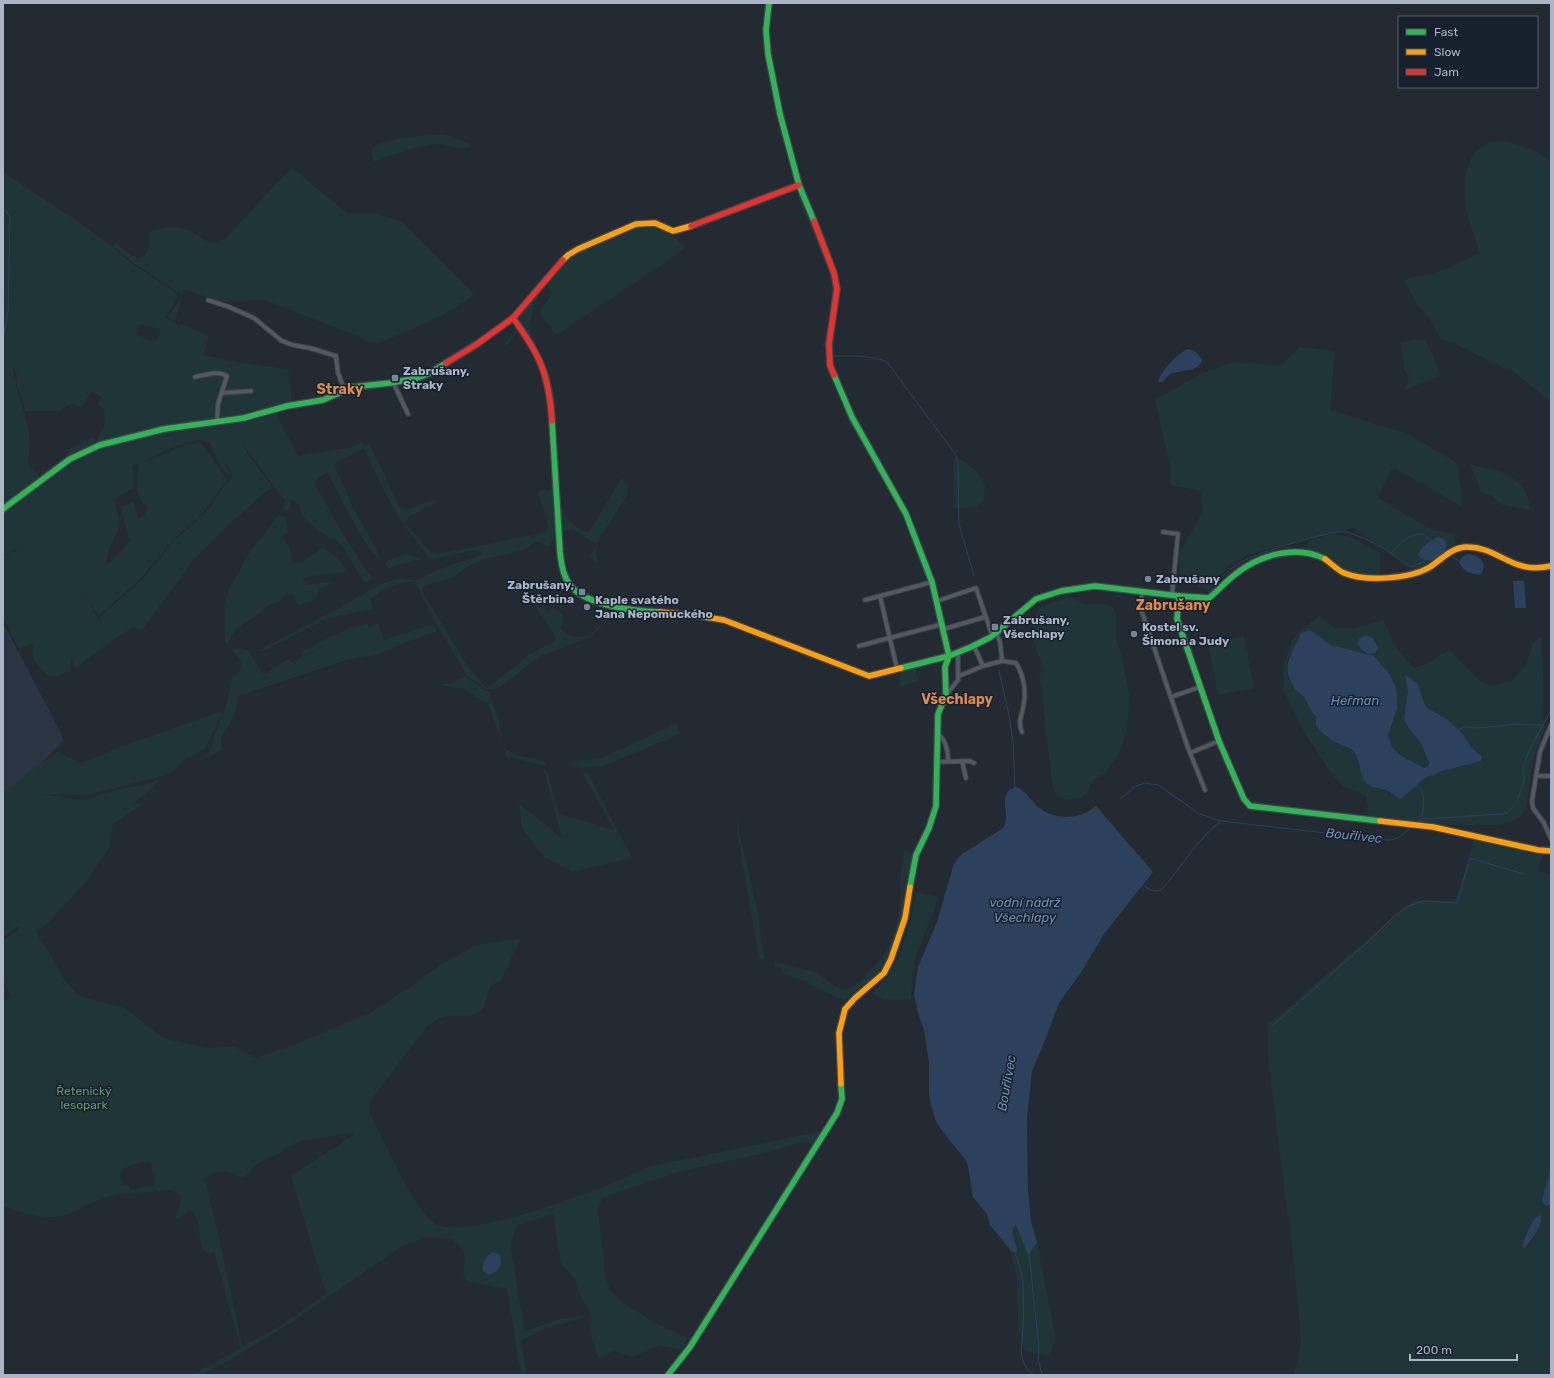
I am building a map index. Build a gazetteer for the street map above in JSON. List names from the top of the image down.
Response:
{
  "districts": ["Straky", "Zabrušany", "Všechlapy"],
  "water": ["Heřman", "Bouřlivec", "vodní nádrž Všechlapy"],
  "parks": ["Řetenický lesopark"],
  "places": {
    "transit": ["Zabrušany, Straky", "Zabrušany, Štěrbina", "Zabrušany, Všechlapy"],
    "other": ["Zabrušany", "Kaple svatého Jana Nepomuckého", "Kostel sv. Šimona a Judy"]
  },
  "legend": ["Fast", "Slow", "Jam"],
  "scale_bar": "200 m"
}
